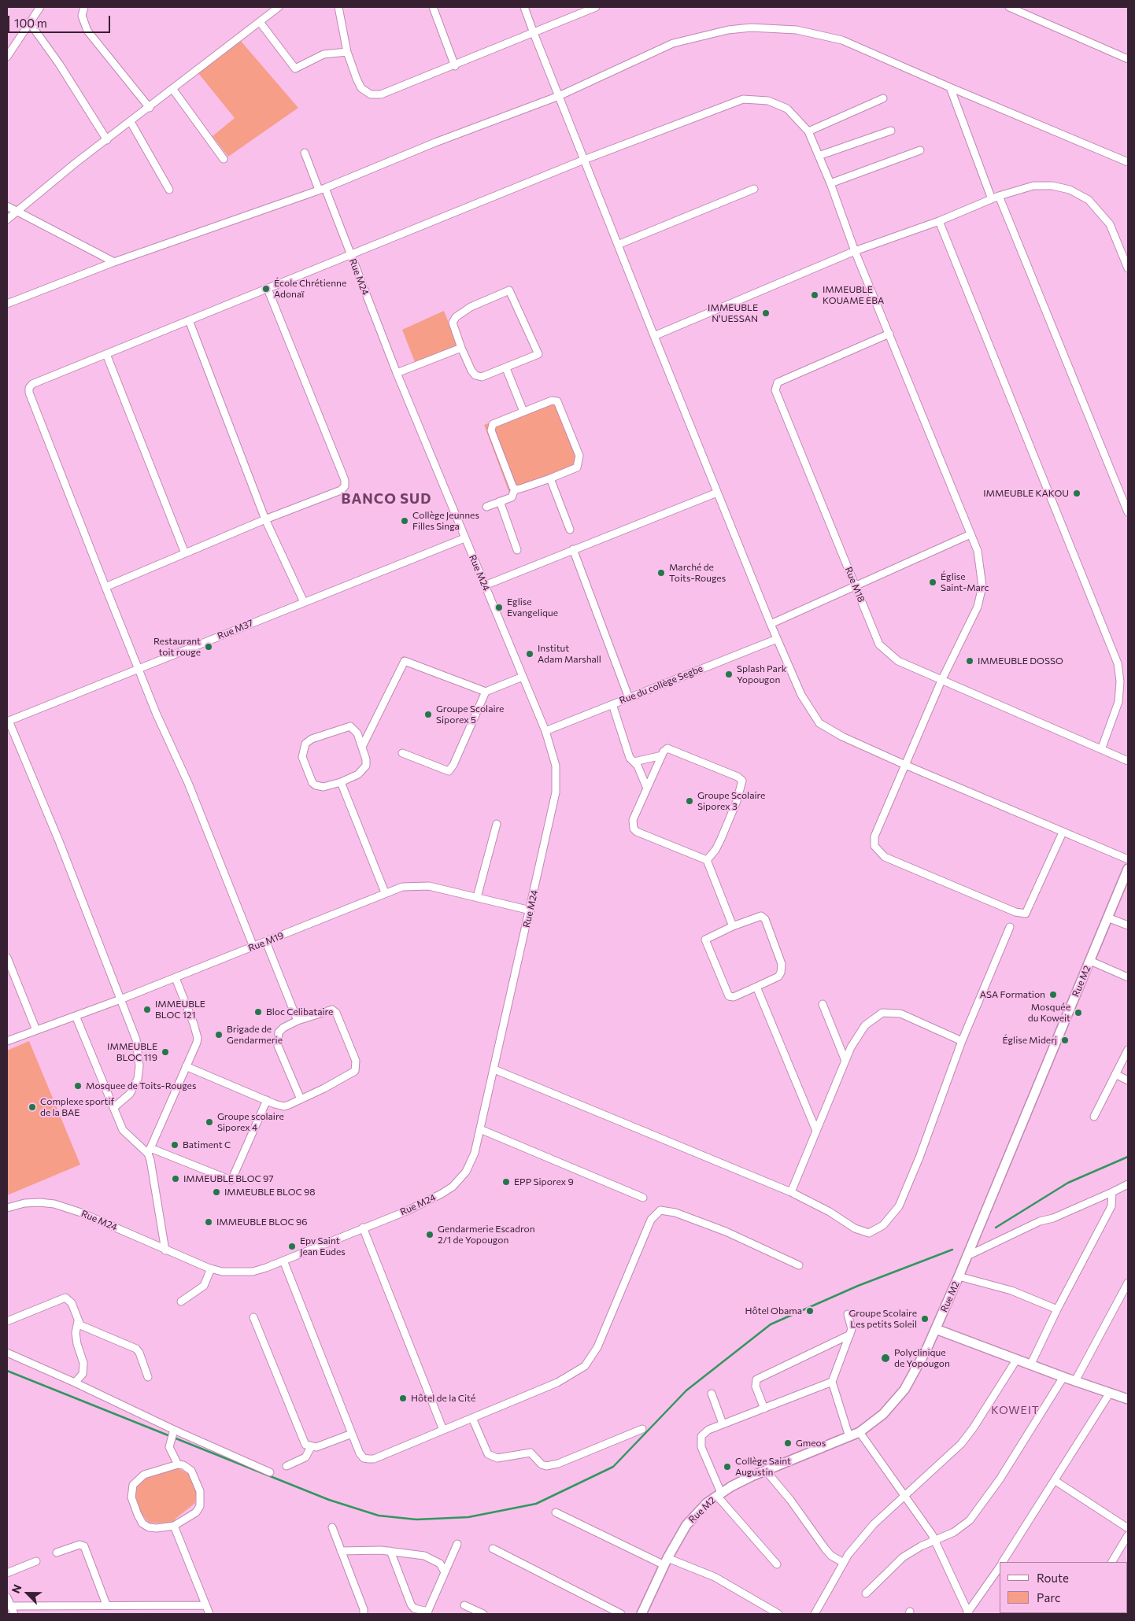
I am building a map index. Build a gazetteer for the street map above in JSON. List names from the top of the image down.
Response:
{
  "streets": {
    "street": [
      "Rue M24",
      "Rue M18",
      "Rue M37",
      "Rue du collège Segbe",
      "Rue M19",
      "Rue M2"
    ]
  },
  "crossings": [
    ["Rue M24", "Rue M37"],
    ["Rue M24", "Rue du collège Segbe"],
    ["Rue M24", "Rue M19"]
  ],
  "districts": ["BANCO SUD", "KOWEIT"],
  "places": [
    "École Chrétienne Adonaï",
    "IMMEUBLE KOUAME EBA",
    "IMMEUBLE N'UESSAN",
    "IMMEUBLE KAKOU",
    "Collège Jeunnes Filles Singa",
    "Marché de Toits-Rouges",
    "Église Saint-Marc",
    "Eglise Evangelique",
    "Restaurant toit rouge",
    "Institut Adam Marshall",
    "IMMEUBLE DOSSO",
    "Splash Park Yopougon",
    "Groupe Scolaire Siporex 5",
    "Groupe Scolaire Siporex 3",
    "ASA Formation",
    "IMMEUBLE BLOC 121",
    "Bloc Celibataire",
    "Mosquée du Koweit",
    "Brigade de Gendarmerie",
    "Église Miderj",
    "IMMEUBLE BLOC 119",
    "Mosquee de Toits-Rouges",
    "Complexe sportif de la BAE",
    "Groupe scolaire Siporex 4",
    "Batiment C",
    "IMMEUBLE BLOC 97",
    "EPP Siporex 9",
    "IMMEUBLE BLOC 98",
    "IMMEUBLE BLOC 96",
    "Gendarmerie Escadron 2/1 de Yopougon",
    "Epv Saint Jean Eudes",
    "Hôtel Obama",
    "Groupe Scolaire Les petits Soleil",
    "Polyclinique de Yopougon",
    "Hôtel de la Cité",
    "Gmeos",
    "Collège Saint Augustin"
  ],
  "legend": ["Route", "Parc"],
  "scale_bar": "100 m",
  "north": "top left"
}
